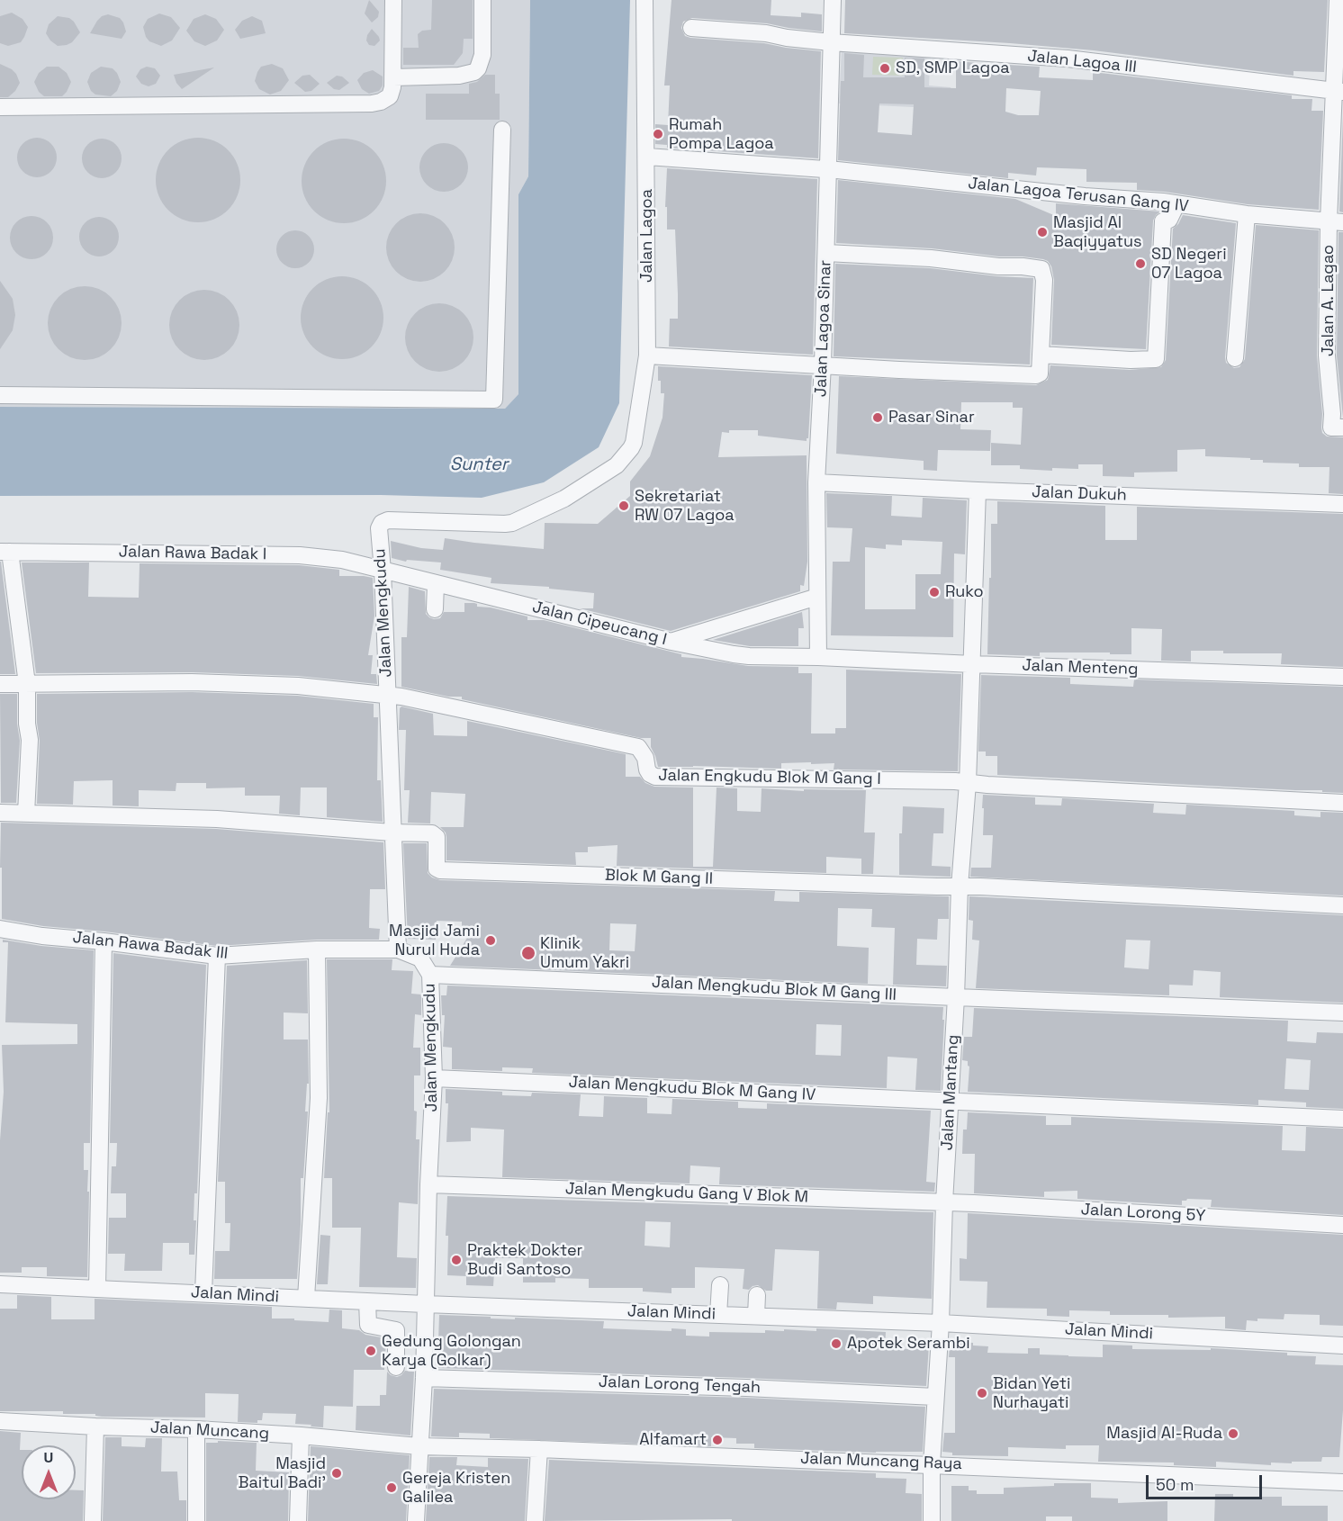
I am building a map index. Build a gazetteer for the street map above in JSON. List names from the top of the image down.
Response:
{
  "streets": {
    "street": [
      "Jalan Lagoa III",
      "Jalan Lagoa Terusan Gang IV",
      "Jalan Lagoa",
      "Jalan A. Lagao",
      "Jalan Lagoa Sinar",
      "Jalan Dukuh",
      "Jalan Rawa Badak I",
      "Jalan Mengkudu",
      "Jalan Cipeucang I",
      "Jalan Menteng",
      "Jalan Engkudu Blok M Gang I",
      "Blok M Gang II",
      "Jalan Rawa Badak III",
      "Jalan Mengkudu Blok M Gang III",
      "Jalan Mengkudu Blok M Gang IV",
      "Jalan Mantang",
      "Jalan Mengkudu Gang V Blok M",
      "Jalan Lorong 5Y",
      "Jalan Mindi",
      "Jalan Lorong Tengah",
      "Jalan Muncang",
      "Jalan Muncang Raya"
    ]
  },
  "crossings": [
    ["Jalan Lagoa III", "Jalan A. Lagao"],
    ["Jalan Lagoa III", "Jalan Lagoa Sinar"],
    ["Jalan Lagoa Terusan Gang IV", "Jalan Lagoa"],
    ["Jalan Lagoa Terusan Gang IV", "Jalan A. Lagao"],
    ["Jalan Lagoa Terusan Gang IV", "Jalan Lagoa Sinar"],
    ["Jalan Lagoa", "Jalan Mengkudu"],
    ["Jalan Lagoa Sinar", "Jalan Dukuh"],
    ["Jalan Lagoa Sinar", "Jalan Cipeucang I"],
    ["Jalan Lagoa Sinar", "Jalan Menteng"],
    ["Jalan Dukuh", "Jalan Mantang"],
    ["Jalan Rawa Badak I", "Jalan Mengkudu"],
    ["Jalan Rawa Badak I", "Jalan Cipeucang I"],
    ["Jalan Mengkudu", "Jalan Cipeucang I"],
    ["Jalan Mengkudu", "Jalan Engkudu Blok M Gang I"],
    ["Jalan Mengkudu", "Blok M Gang II"],
    ["Jalan Mengkudu", "Jalan Rawa Badak III"],
    ["Jalan Mengkudu", "Jalan Mengkudu Blok M Gang III"],
    ["Jalan Mengkudu", "Jalan Mengkudu Blok M Gang IV"],
    ["Jalan Mengkudu", "Jalan Mengkudu Gang V Blok M"],
    ["Jalan Mengkudu", "Jalan Mindi"],
    ["Jalan Mengkudu", "Jalan Lorong Tengah"],
    ["Jalan Mengkudu", "Jalan Muncang"],
    ["Jalan Mengkudu", "Jalan Muncang Raya"],
    ["Jalan Cipeucang I", "Jalan Menteng"],
    ["Jalan Menteng", "Jalan Mantang"],
    ["Jalan Engkudu Blok M Gang I", "Jalan Mantang"],
    ["Blok M Gang II", "Jalan Mantang"],
    ["Jalan Mengkudu Blok M Gang III", "Jalan Mantang"],
    ["Jalan Mengkudu Blok M Gang IV", "Jalan Mantang"],
    ["Jalan Mantang", "Jalan Mengkudu Gang V Blok M"],
    ["Jalan Mantang", "Jalan Lorong 5Y"],
    ["Jalan Mantang", "Jalan Mindi"],
    ["Jalan Mantang", "Jalan Lorong Tengah"],
    ["Jalan Mantang", "Jalan Muncang Raya"],
    ["Jalan Mengkudu Gang V Blok M", "Jalan Lorong 5Y"],
    ["Jalan Muncang", "Jalan Muncang Raya"]
  ],
  "water": ["Sunter"],
  "places": [
    "SD, SMP Lagoa",
    "Rumah Pompa Lagoa",
    "Masjid Al Baqiyyatus",
    "SD Negeri 07 Lagoa",
    "Pasar Sinar",
    "Sekretariat RW 07 Lagoa",
    "Ruko",
    "Masjid Jami Nurul Huda",
    "Klinik Umum Yakri",
    "Praktek Dokter Budi Santoso",
    "Apotek Serambi",
    "Gedung Golongan Karya (Golkar)",
    "Bidan Yeti Nurhayati",
    "Masjid Al-Ruda",
    "Alfamart",
    "Masjid Baitul Badi'",
    "Gereja Kristen Galilea"
  ],
  "scale_bar": "50 m",
  "north": "top"
}
